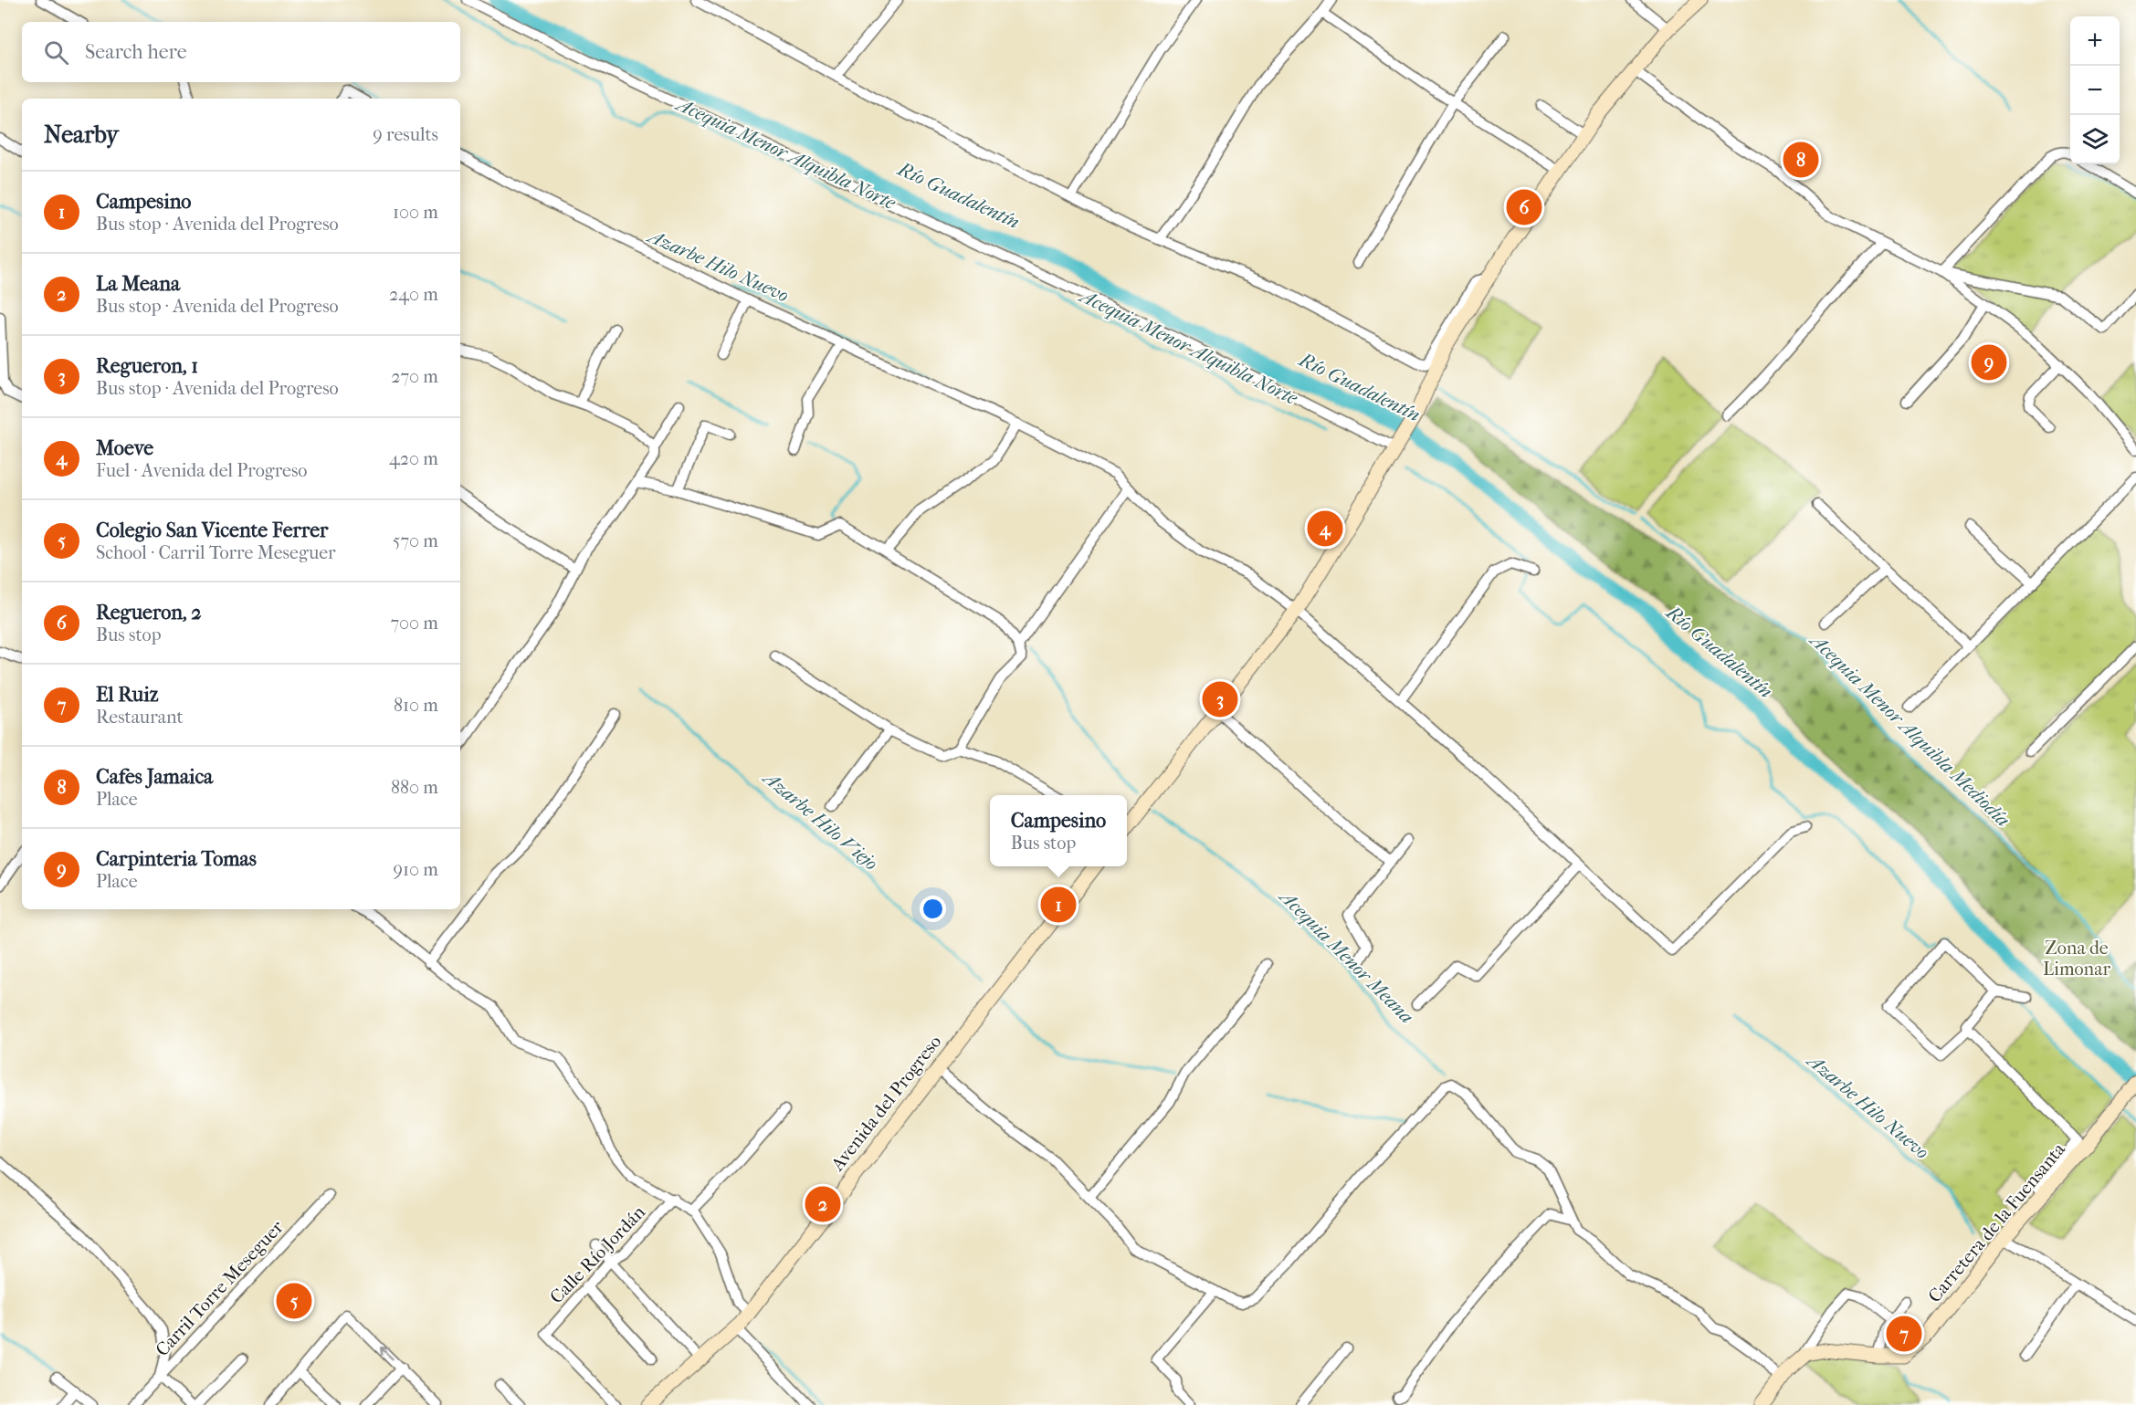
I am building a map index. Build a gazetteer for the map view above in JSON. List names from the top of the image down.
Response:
{
  "streets": {
    "main road": ["Avenida del Progreso", "Carretera de la Fuensanta"],
    "street": ["Calle Río Jordán", "Carril Torre Meseguer"]
  },
  "water": [
    "Acequia Menor Alquibla Norte",
    "Río Guadalentín",
    "Azarbe Hilo Nuevo",
    "Acequia Menor Alquibla Mediodía",
    "Azarbe Hilo Viejo",
    "Acequia Menor Meana"
  ],
  "parks": ["Zona de Limonar"],
  "page": {
    "map_buttons": ["+", "−"],
    "search": "Search here",
    "heading": ["Nearby", "9 results"],
    "pins": [
      "8",
      "6",
      "9",
      "4",
      "3",
      "1",
      "2",
      "5",
      "7"
    ],
    "list": [
      {
        "mark": "1",
        "name": "Campesino",
        "note": "Bus stop · Avenida del Progreso",
        "value": "100 m"
      },
      {
        "mark": "2",
        "name": "La Meana",
        "note": "Bus stop · Avenida del Progreso",
        "value": "240 m"
      },
      {
        "mark": "3",
        "name": "Regueron, 1",
        "note": "Bus stop · Avenida del Progreso",
        "value": "270 m"
      },
      {
        "mark": "4",
        "name": "Moeve",
        "note": "Fuel · Avenida del Progreso",
        "value": "420 m"
      },
      {
        "mark": "5",
        "name": "Colegio San Vicente Ferrer",
        "note": "School · Carril Torre Meseguer",
        "value": "570 m"
      },
      {
        "mark": "6",
        "name": "Regueron, 2",
        "note": "Bus stop",
        "value": "700 m"
      },
      {
        "mark": "7",
        "name": "El Ruiz",
        "note": "Restaurant",
        "value": "810 m"
      },
      {
        "mark": "8",
        "name": "Cafes Jamaica",
        "note": "Place",
        "value": "880 m"
      },
      {
        "mark": "9",
        "name": "Carpinteria Tomas",
        "note": "Place",
        "value": "910 m"
      }
    ],
    "popup": ["Campesino", "Bus stop"]
  }
}
